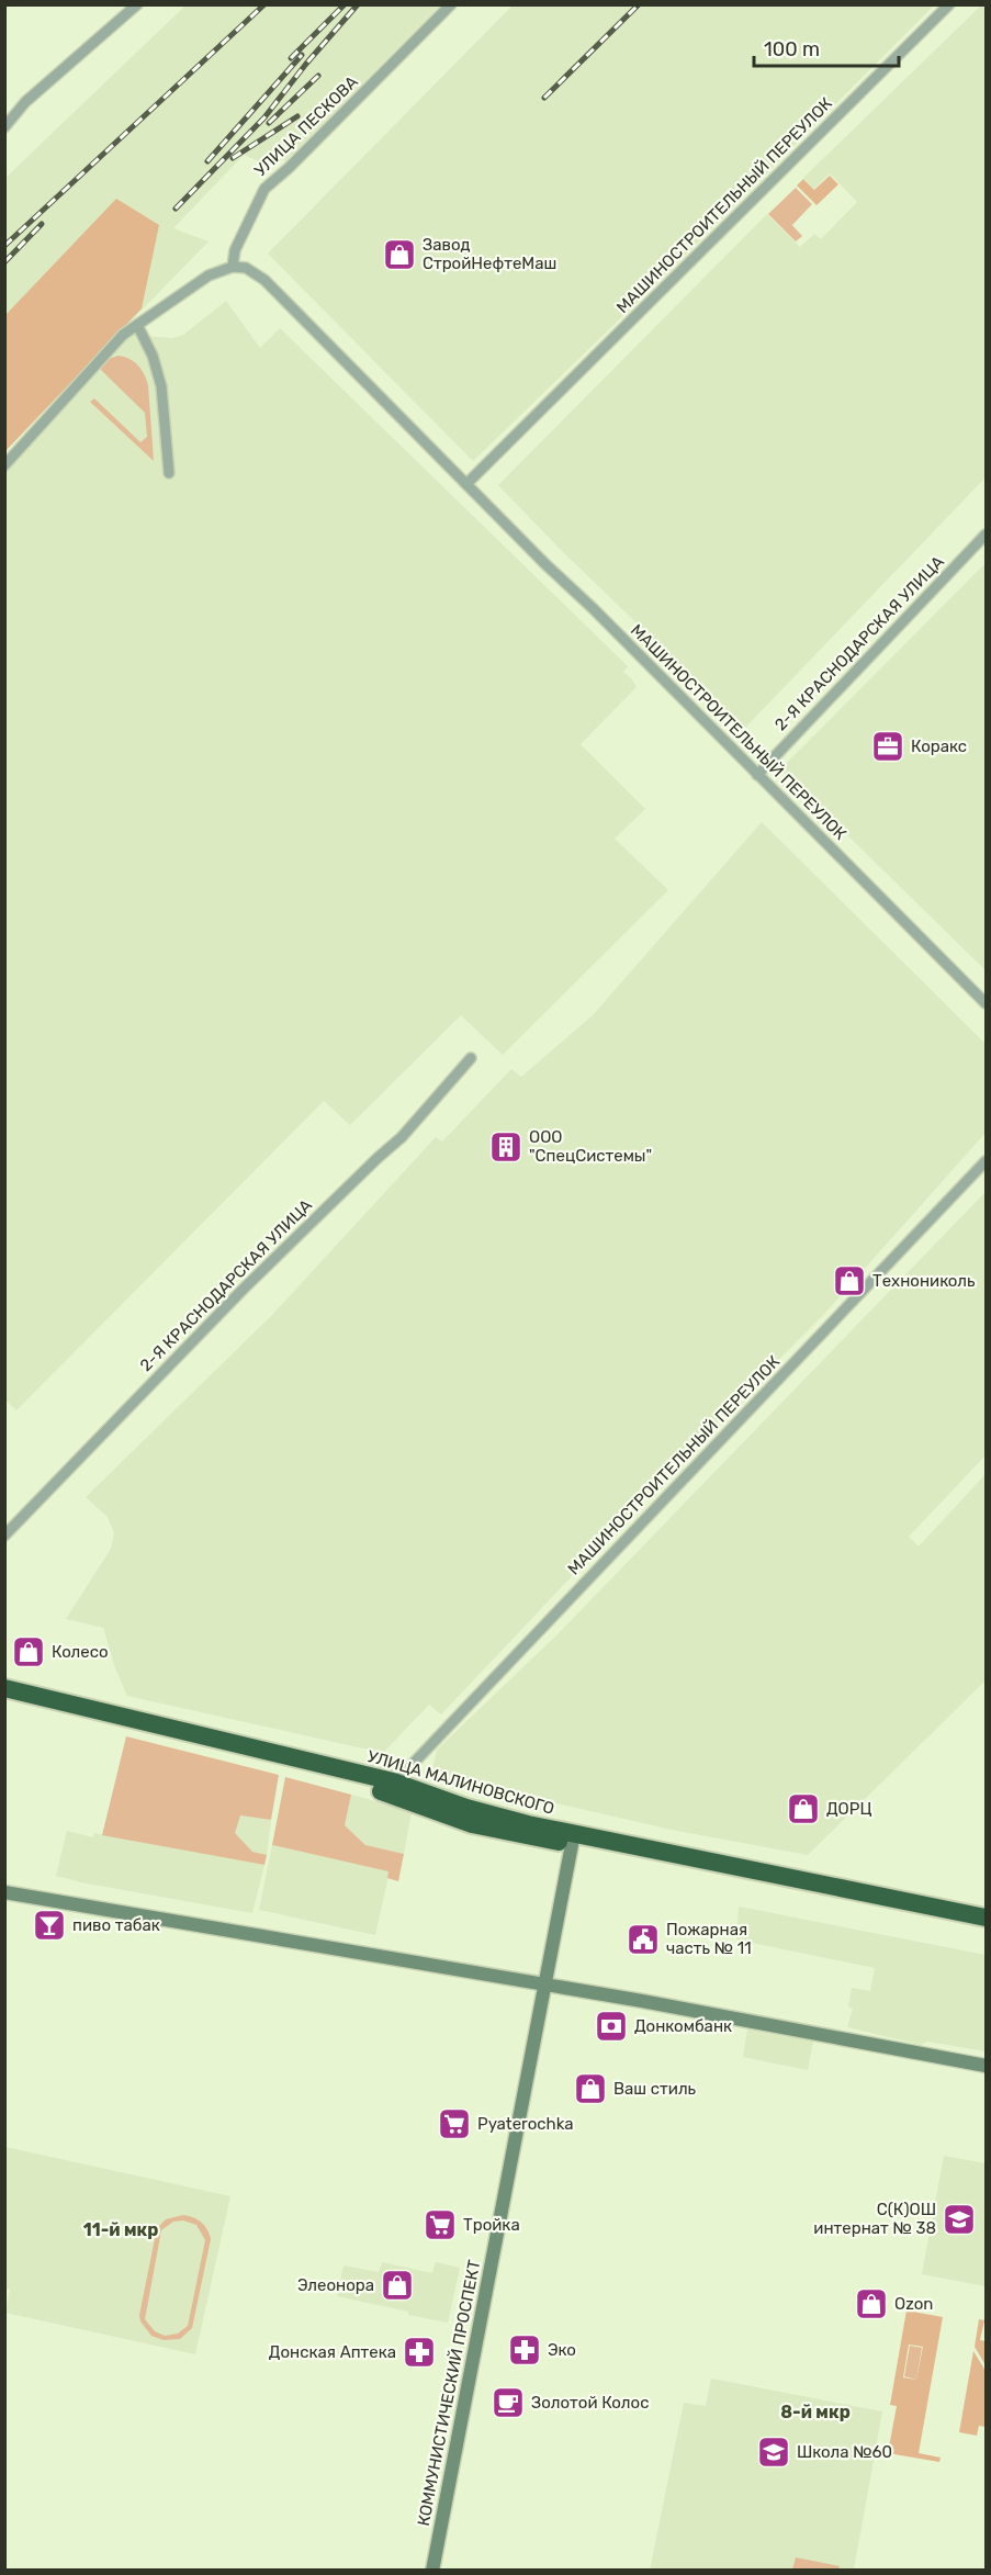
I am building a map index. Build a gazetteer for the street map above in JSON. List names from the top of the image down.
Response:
{
  "streets": {
    "highway": ["УЛИЦА МАЛИНОВСКОГО"],
    "street": [
      "УЛИЦА ПЕСКОВА",
      "МАШИНОСТРОИТЕЛЬНЫЙ ПЕРЕУЛОК",
      "2-Я КРАСНОДАРСКАЯ УЛИЦА",
      "КОММУНИСТИЧЕСКИЙ ПРОСПЕКТ"
    ]
  },
  "crossings": [
    ["УЛИЦА ПЕСКОВА", "МАШИНОСТРОИТЕЛЬНЫЙ ПЕРЕУЛОК"],
    ["МАШИНОСТРОИТЕЛЬНЫЙ ПЕРЕУЛОК", "2-Я КРАСНОДАРСКАЯ УЛИЦА"],
    ["МАШИНОСТРОИТЕЛЬНЫЙ ПЕРЕУЛОК", "УЛИЦА МАЛИНОВСКОГО"],
    ["УЛИЦА МАЛИНОВСКОГО", "КОММУНИСТИЧЕСКИЙ ПРОСПЕКТ"]
  ],
  "districts": ["11-й мкр", "8-й мкр"],
  "places": {
    "shop": [
      "Завод СтройНефтеМаш",
      "Технониколь",
      "Колесо",
      "ДОРЦ",
      "Ваш стиль",
      "Элеонора",
      "Ozon"
    ],
    "office": ["Коракс"],
    "building": ["ООО \"СпецСистемы\""],
    "bar": ["пиво табак"],
    "public building": ["Пожарная часть № 11"],
    "bank": ["Донкомбанк"],
    "supermarket": ["Pyaterochka", "Тройка"],
    "school or university": ["С(К)ОШ интернат № 38", "Школа №60"],
    "pharmacy": ["Эко", "Донская Аптека"],
    "cafe": ["Золотой Колос"]
  },
  "scale_bar": "100 m"
}
